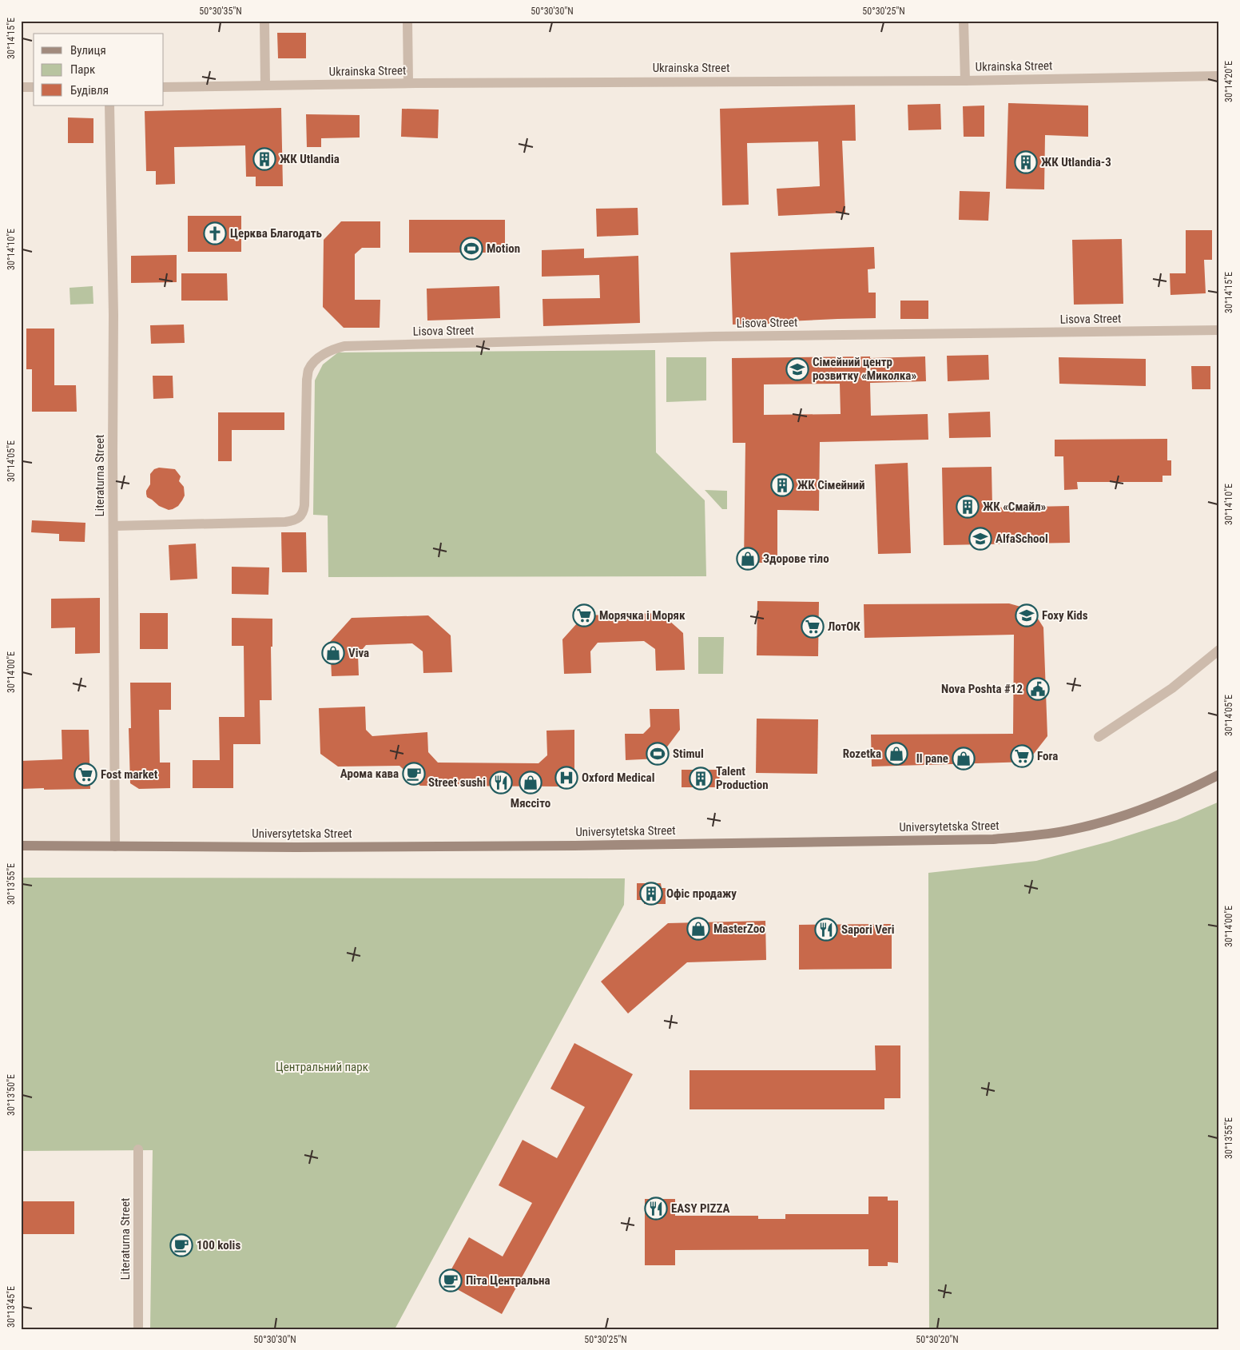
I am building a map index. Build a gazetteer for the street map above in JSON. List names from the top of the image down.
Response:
{
  "streets": {
    "main road": ["Universytetska Street"],
    "street": ["Ukrainska Street", "Lisova Street", "Literaturna Street"]
  },
  "crossings": [
    ["Lisova Street", "Literaturna Street"],
    ["Literaturna Street", "Universytetska Street"]
  ],
  "parks": ["Центральний парк"],
  "places": {
    "building": [
      "ЖК Utlandia",
      "ЖК Utlandia-3",
      "ЖК Сімейний",
      "ЖК «Смайл»",
      "Talent Production",
      "Офіс продажу"
    ],
    "church": ["Церква Благодать"],
    "sports": ["Motion", "Stimul"],
    "school or university": ["Сімейний центр розвитку «Миколка»", "AlfaSchool", "Foxy Kids"],
    "shop": [
      "Здорове тіло",
      "Viva",
      "Rozetka",
      "Il pane",
      "Мяссіто",
      "MasterZoo"
    ],
    "supermarket": [
      "Морячка і Моряк",
      "ЛотОК",
      "Fora",
      "Fost market"
    ],
    "public building": ["Nova Poshta #12"],
    "cafe": ["Арома кава", "100 kolis", "Піта Центральна"],
    "hospital": ["Oxford Medical"],
    "restaurant": ["Street sushi", "Sapori Veri", "EASY PIZZA"]
  },
  "legend": ["Вулиця", "Парк", "Будівля"],
  "coordinates": [
    "50°30'35\"N",
    "50°30'30\"N",
    "50°30'25\"N",
    "30°14'15\"E",
    "30°14'20\"E",
    "30°14'10\"E",
    "30°14'05\"E",
    "30°14'00\"E",
    "30°13'55\"E",
    "30°13'50\"E",
    "30°13'45\"E",
    "50°30'20\"N"
  ]
}
